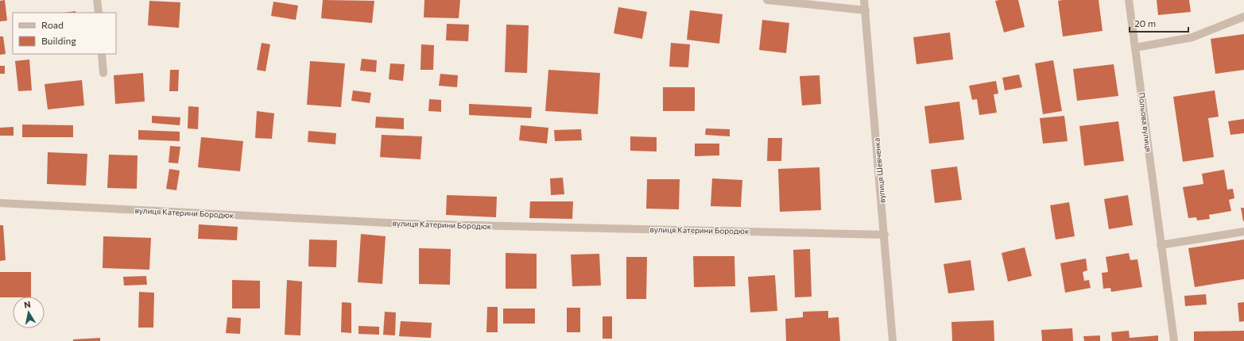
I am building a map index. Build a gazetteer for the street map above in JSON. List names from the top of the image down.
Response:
{
  "streets": {
    "street": ["Польова вулиця", "вулиця Шевченка", "вулиця Катерини Бородюк"]
  },
  "crossings": [
    ["вулиця Шевченка", "вулиця Катерини Бородюк"]
  ],
  "legend": ["Road", "Building"],
  "scale_bar": "20 m",
  "north": "top"
}
